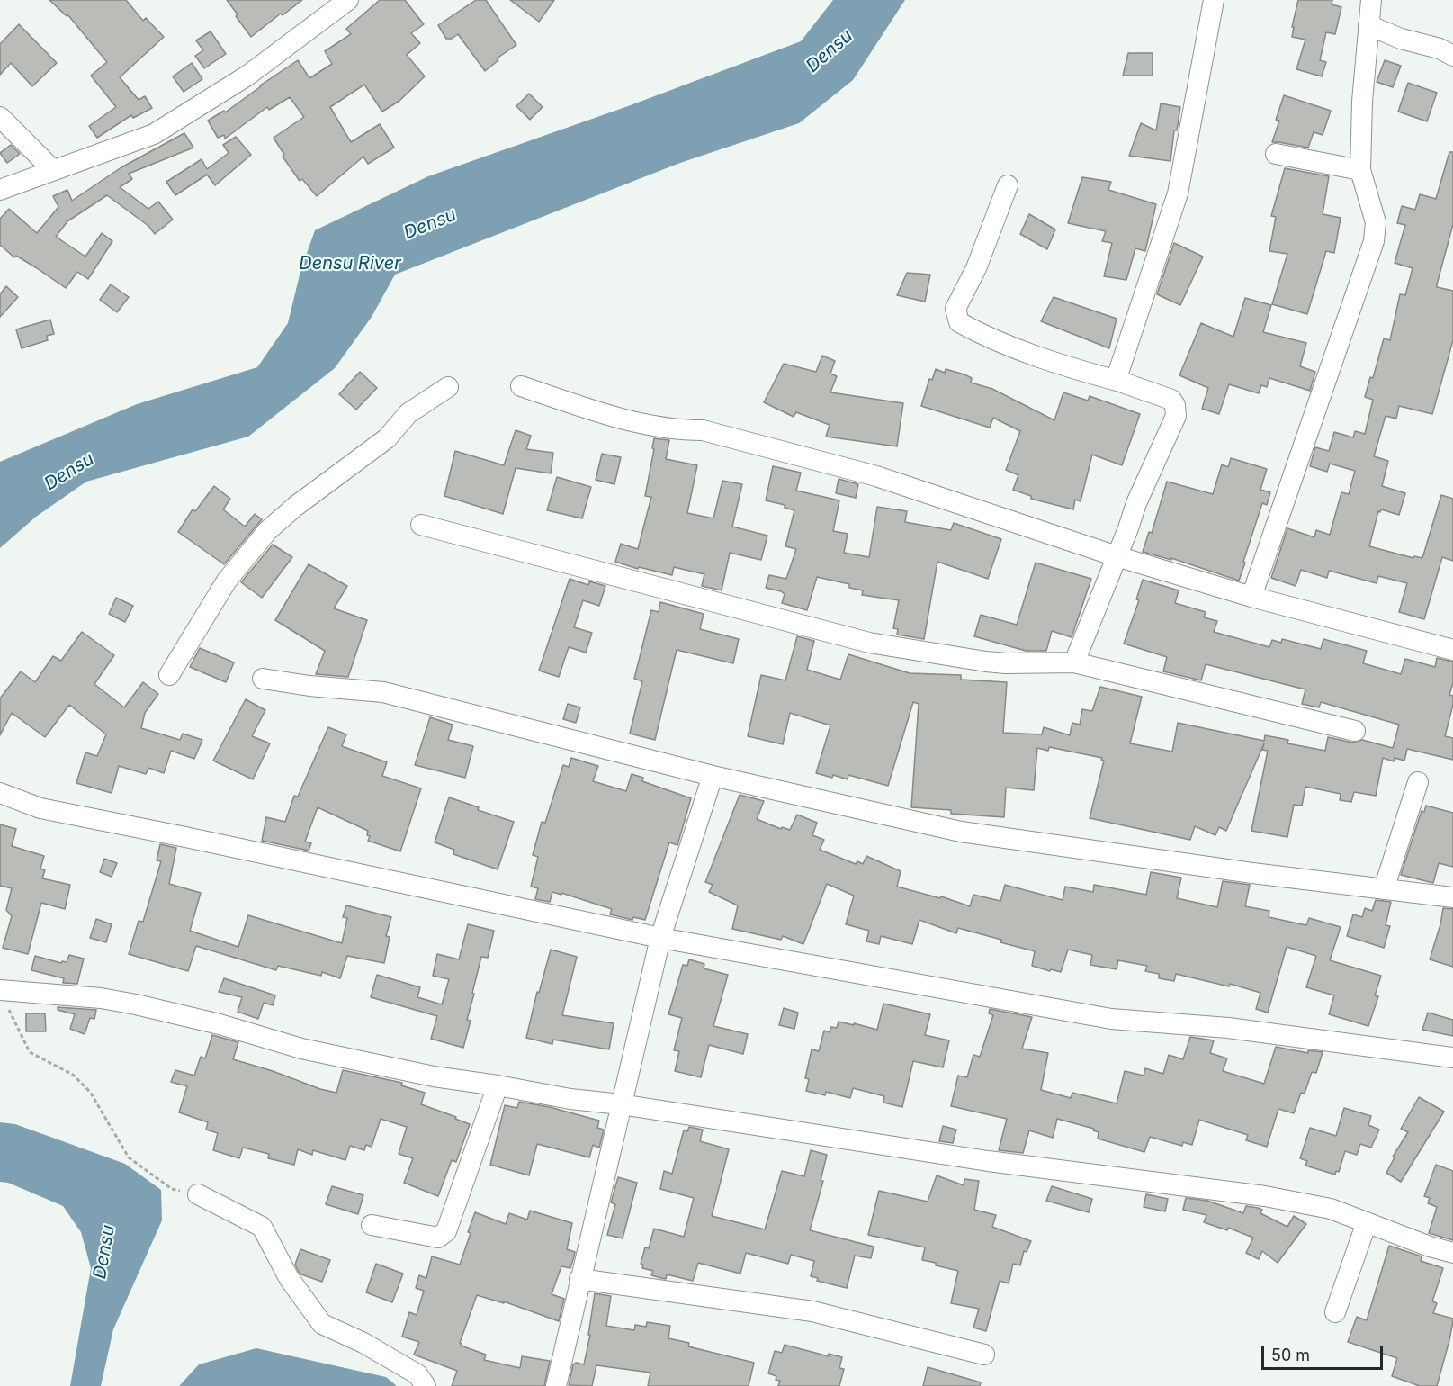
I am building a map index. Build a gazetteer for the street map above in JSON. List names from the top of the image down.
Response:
{
  "water": ["Densu", "Densu River"],
  "scale_bar": "50 m"
}
